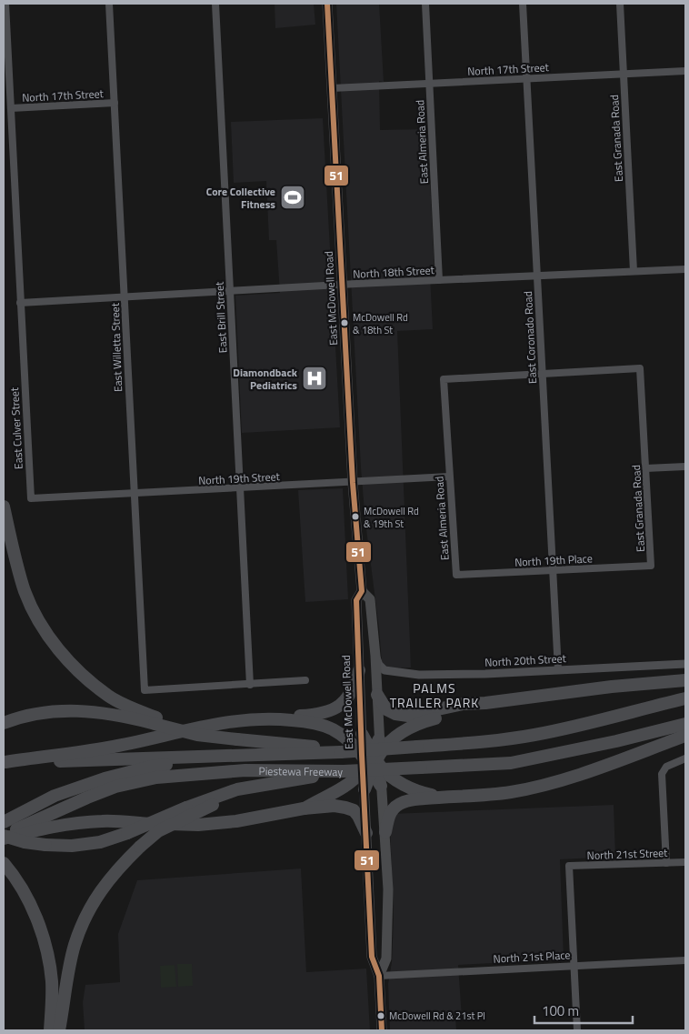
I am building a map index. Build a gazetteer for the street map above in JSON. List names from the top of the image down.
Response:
{
  "streets": {
    "highway": ["Piestewa Freeway"],
    "main road": ["East McDowell Road"],
    "street": [
      "North 17th Street",
      "East Granada Road",
      "East Almeria Road",
      "North 18th Street",
      "East Brill Street",
      "East Coronado Road",
      "East Willetta Street",
      "East Culver Street",
      "North 19th Street",
      "North 19th Place",
      "North 20th Street",
      "North 21st Street",
      "North 21st Place"
    ]
  },
  "crossings": [
    ["North 17th Street", "East Granada Road"],
    ["North 17th Street", "East Almeria Road"],
    ["North 17th Street", "East McDowell Road"],
    ["North 17th Street", "East Coronado Road"],
    ["North 17th Street", "East Willetta Street"],
    ["North 17th Street", "East Culver Street"],
    ["East Granada Road", "East Almeria Road"],
    ["East Granada Road", "North 18th Street"],
    ["East Granada Road", "East Coronado Road"],
    ["East Granada Road", "North 19th Place"],
    ["East Almeria Road", "North 18th Street"],
    ["East Almeria Road", "East Coronado Road"],
    ["East Almeria Road", "North 19th Street"],
    ["East Almeria Road", "North 19th Place"],
    ["North 18th Street", "East McDowell Road"],
    ["North 18th Street", "East Brill Street"],
    ["North 18th Street", "East Coronado Road"],
    ["North 18th Street", "East Willetta Street"],
    ["North 18th Street", "East Culver Street"],
    ["East McDowell Road", "North 19th Street"],
    ["East McDowell Road", "North 20th Street"],
    ["East Brill Street", "East Willetta Street"],
    ["East Brill Street", "North 19th Street"],
    ["East Coronado Road", "North 19th Place"],
    ["East Coronado Road", "North 20th Street"],
    ["East Willetta Street", "North 19th Street"],
    ["East Culver Street", "North 19th Street"],
    ["North 21st Street", "North 21st Place"]
  ],
  "districts": ["PALMS TRAILER PARK"],
  "places": {
    "sports": ["Core Collective Fitness"],
    "other": ["McDowell Rd & 18th St", "McDowell Rd & 19th St", "McDowell Rd & 21st Pl"],
    "hospital": ["Diamondback Pediatrics"]
  },
  "lines": ["transit line 51"],
  "scale_bar": "100 m"
}
